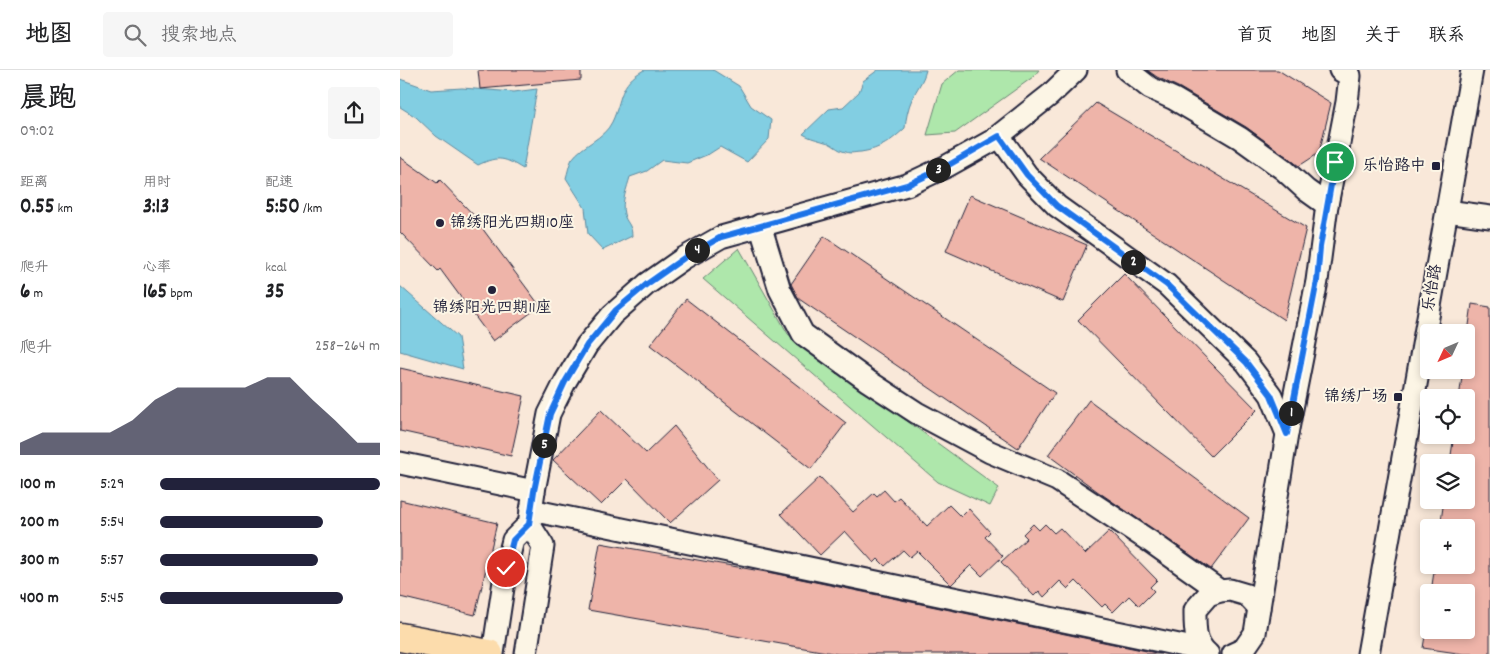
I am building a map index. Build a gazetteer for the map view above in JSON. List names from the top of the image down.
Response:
{
  "streets": {
    "street": ["乐怡路"]
  },
  "places": {
    "transit": ["乐怡路中", "锦绣广场"],
    "other": ["锦绣阳光四期10座", "锦绣阳光四期11座"]
  },
  "north": "bottom left",
  "page": {
    "header": "地图",
    "search": "搜索地点",
    "nav": [
      "首页",
      "地图",
      "关于",
      "联系"
    ],
    "heading": ["晨跑", "09:02"],
    "stats": [
      ["距离", "0.55 km"],
      ["用时", "3:13"],
      ["配速", "5:50 /km"],
      ["爬升", "6 m"],
      ["心率", "165 bpm"],
      ["kcal", "35"]
    ],
    "pins": [
      "3",
      "4",
      "2",
      "1",
      "5"
    ],
    "map_buttons": ["+", "−"],
    "chart": ["爬升", "258–264 m"],
    "list": [
      {
        "name": "100 m",
        "note": "5:29"
      },
      {
        "name": "200 m",
        "note": "5:54"
      },
      {
        "name": "300 m",
        "note": "5:57"
      },
      {
        "name": "400 m",
        "note": "5:45"
      }
    ]
  }
}
